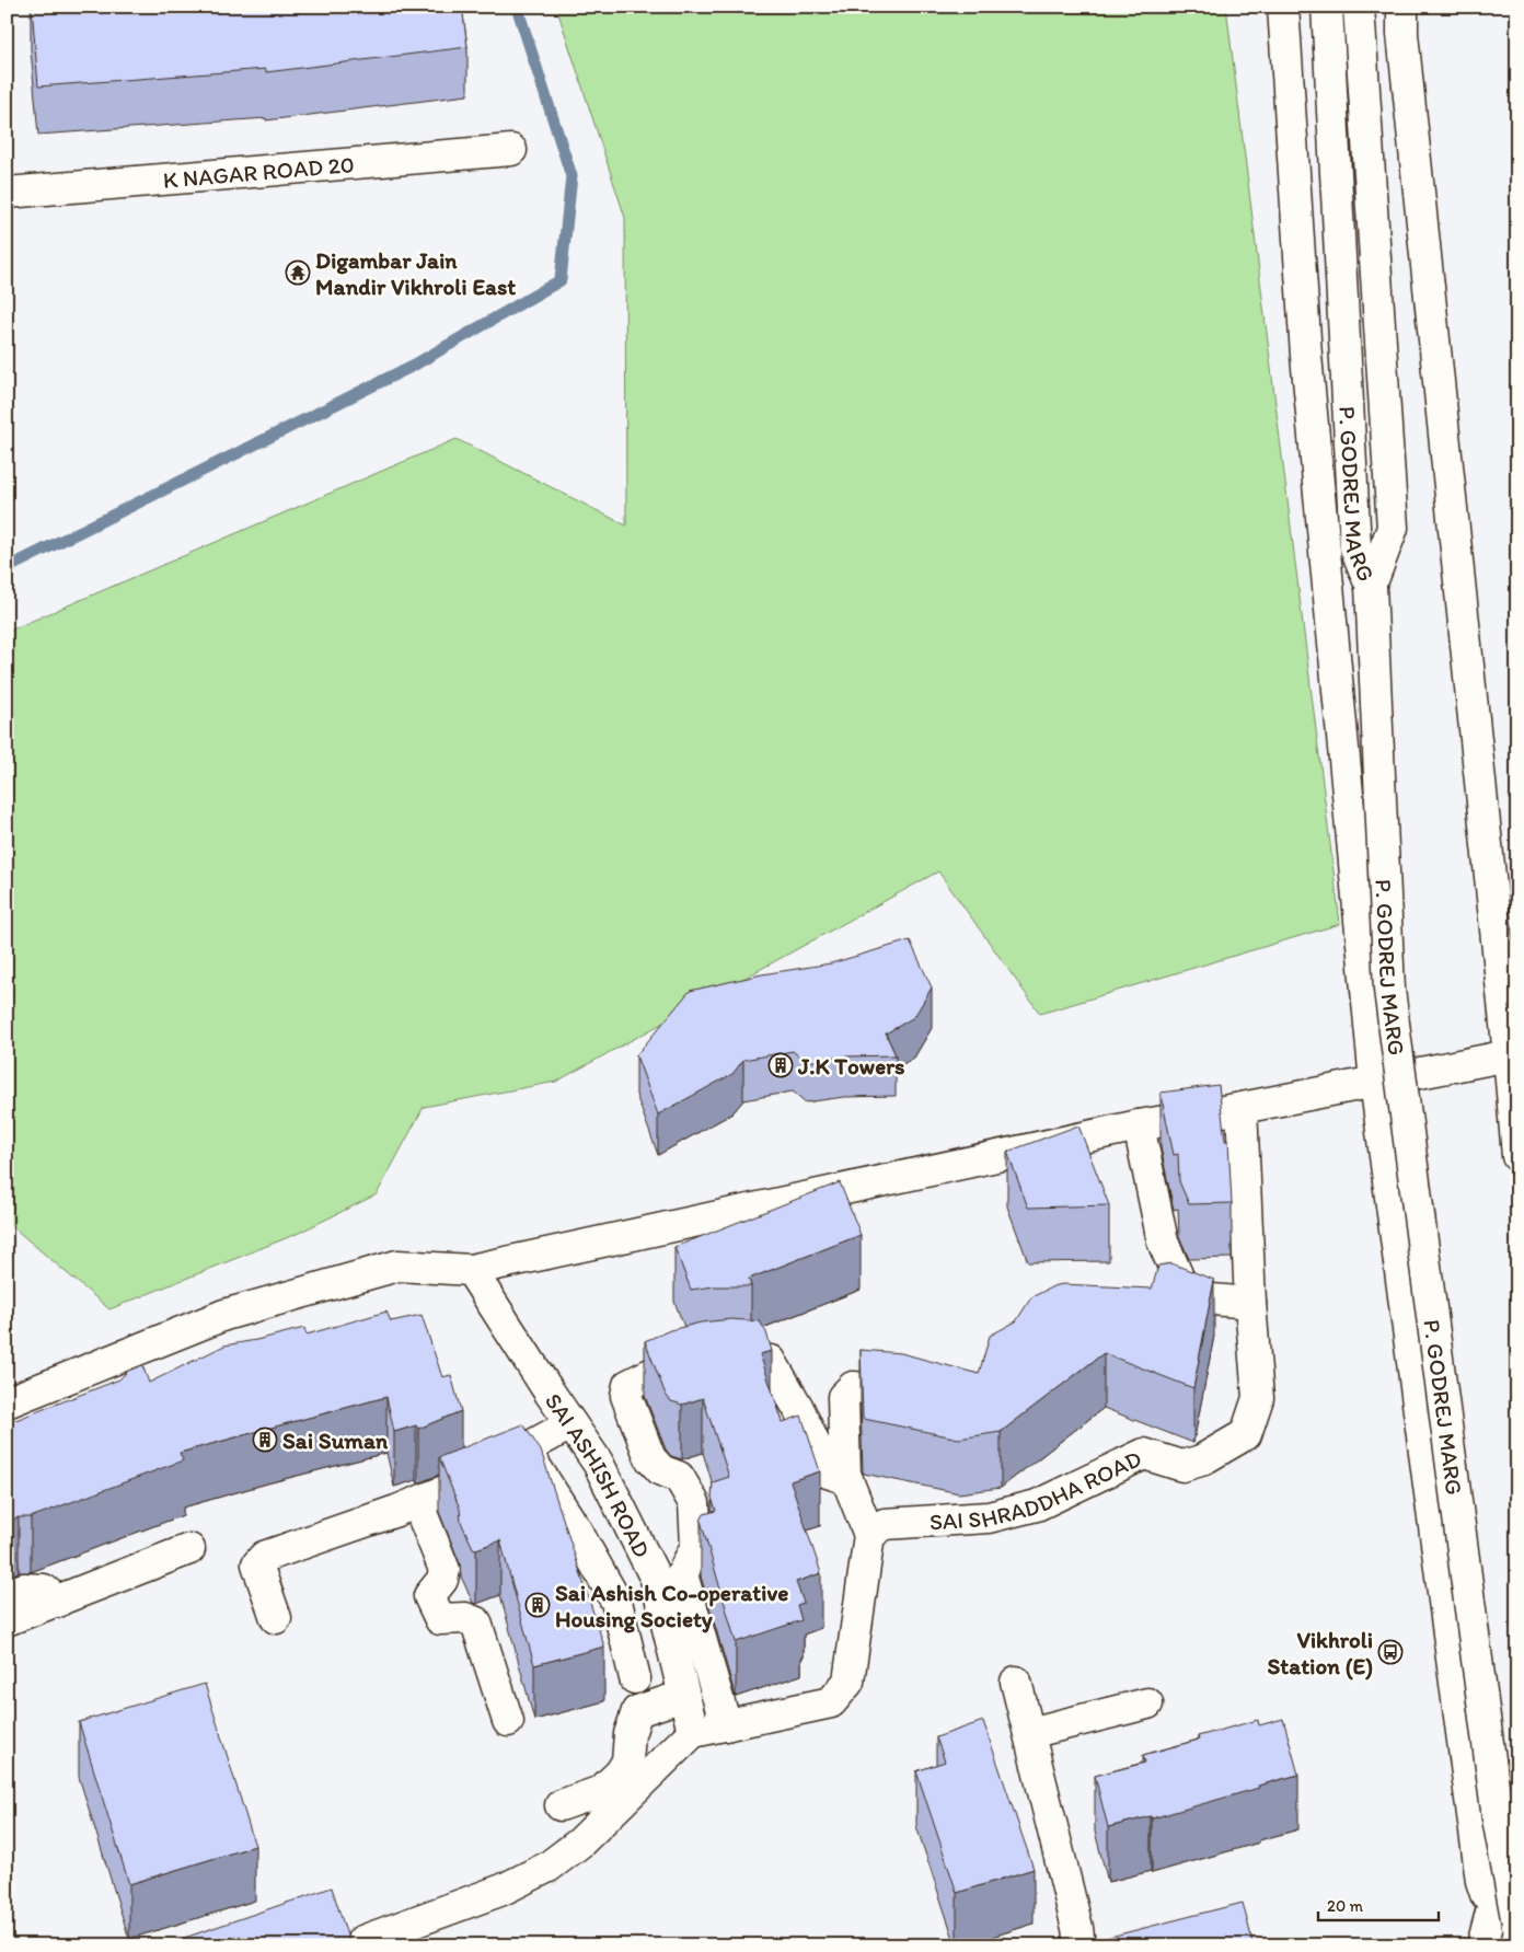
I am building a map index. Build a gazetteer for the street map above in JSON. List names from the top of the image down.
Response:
{
  "streets": {
    "street": [
      "K NAGAR ROAD 20",
      "P. GODREJ MARG",
      "SAI ASHISH ROAD",
      "SAI SHRADDHA ROAD"
    ]
  },
  "places": {
    "temple": ["Digambar Jain Mandir Vikhroli East"],
    "building": ["J.K Towers", "Sai Suman", "Sai Ashish Co-operative Housing Society"],
    "bus stop": ["Vikhroli Station (E)"]
  },
  "scale_bar": "20 m"
}
